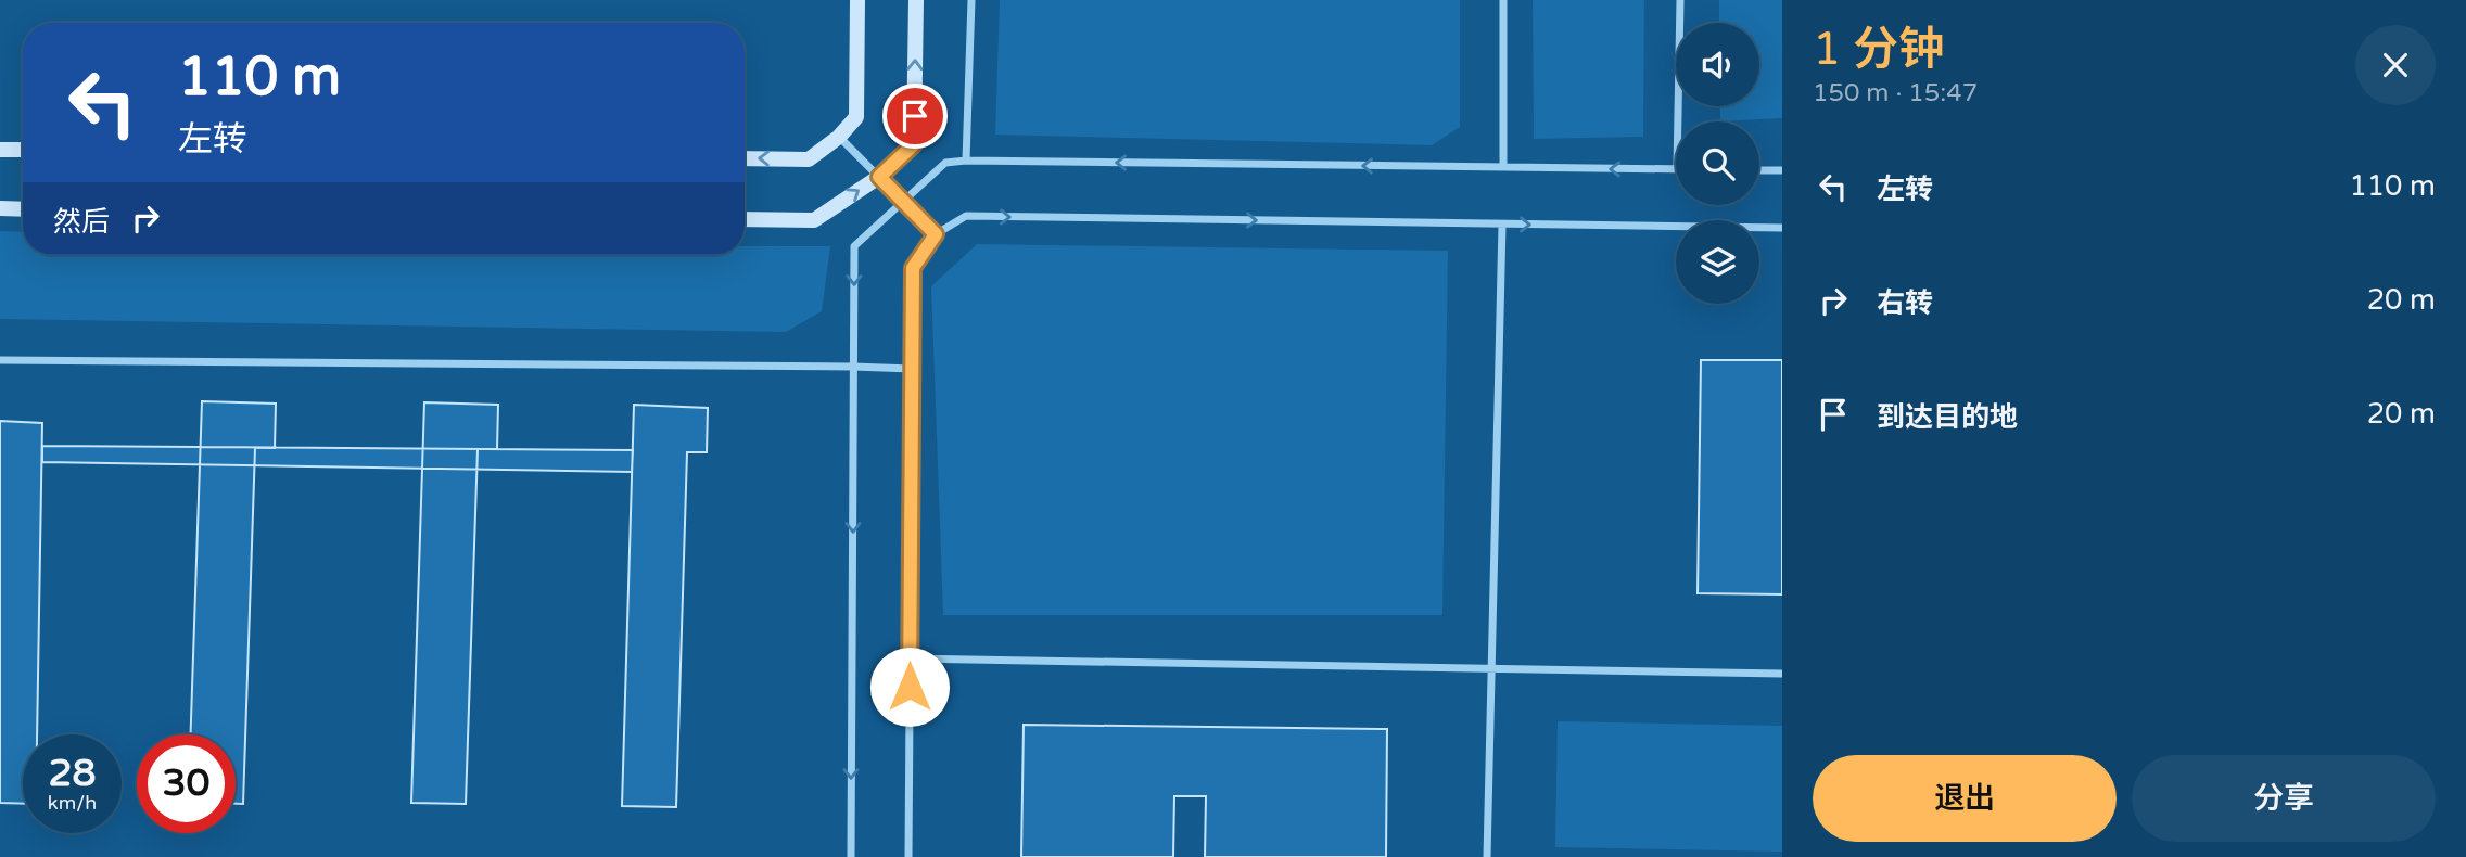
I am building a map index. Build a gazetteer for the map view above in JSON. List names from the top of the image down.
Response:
{
  "page": {
    "heading": ["1 分钟", "150 m · 15:47"],
    "turn": ["110 m", "左转"],
    "list": [
      {
        "name": "左转",
        "value": "110 m"
      },
      {
        "name": "右转",
        "value": "20 m"
      },
      {
        "name": "到达目的地",
        "value": "20 m"
      }
    ],
    "then": "然后",
    "speed": "28 km/h",
    "limit": "30",
    "buttons": ["退出", "分享"]
  }
}
